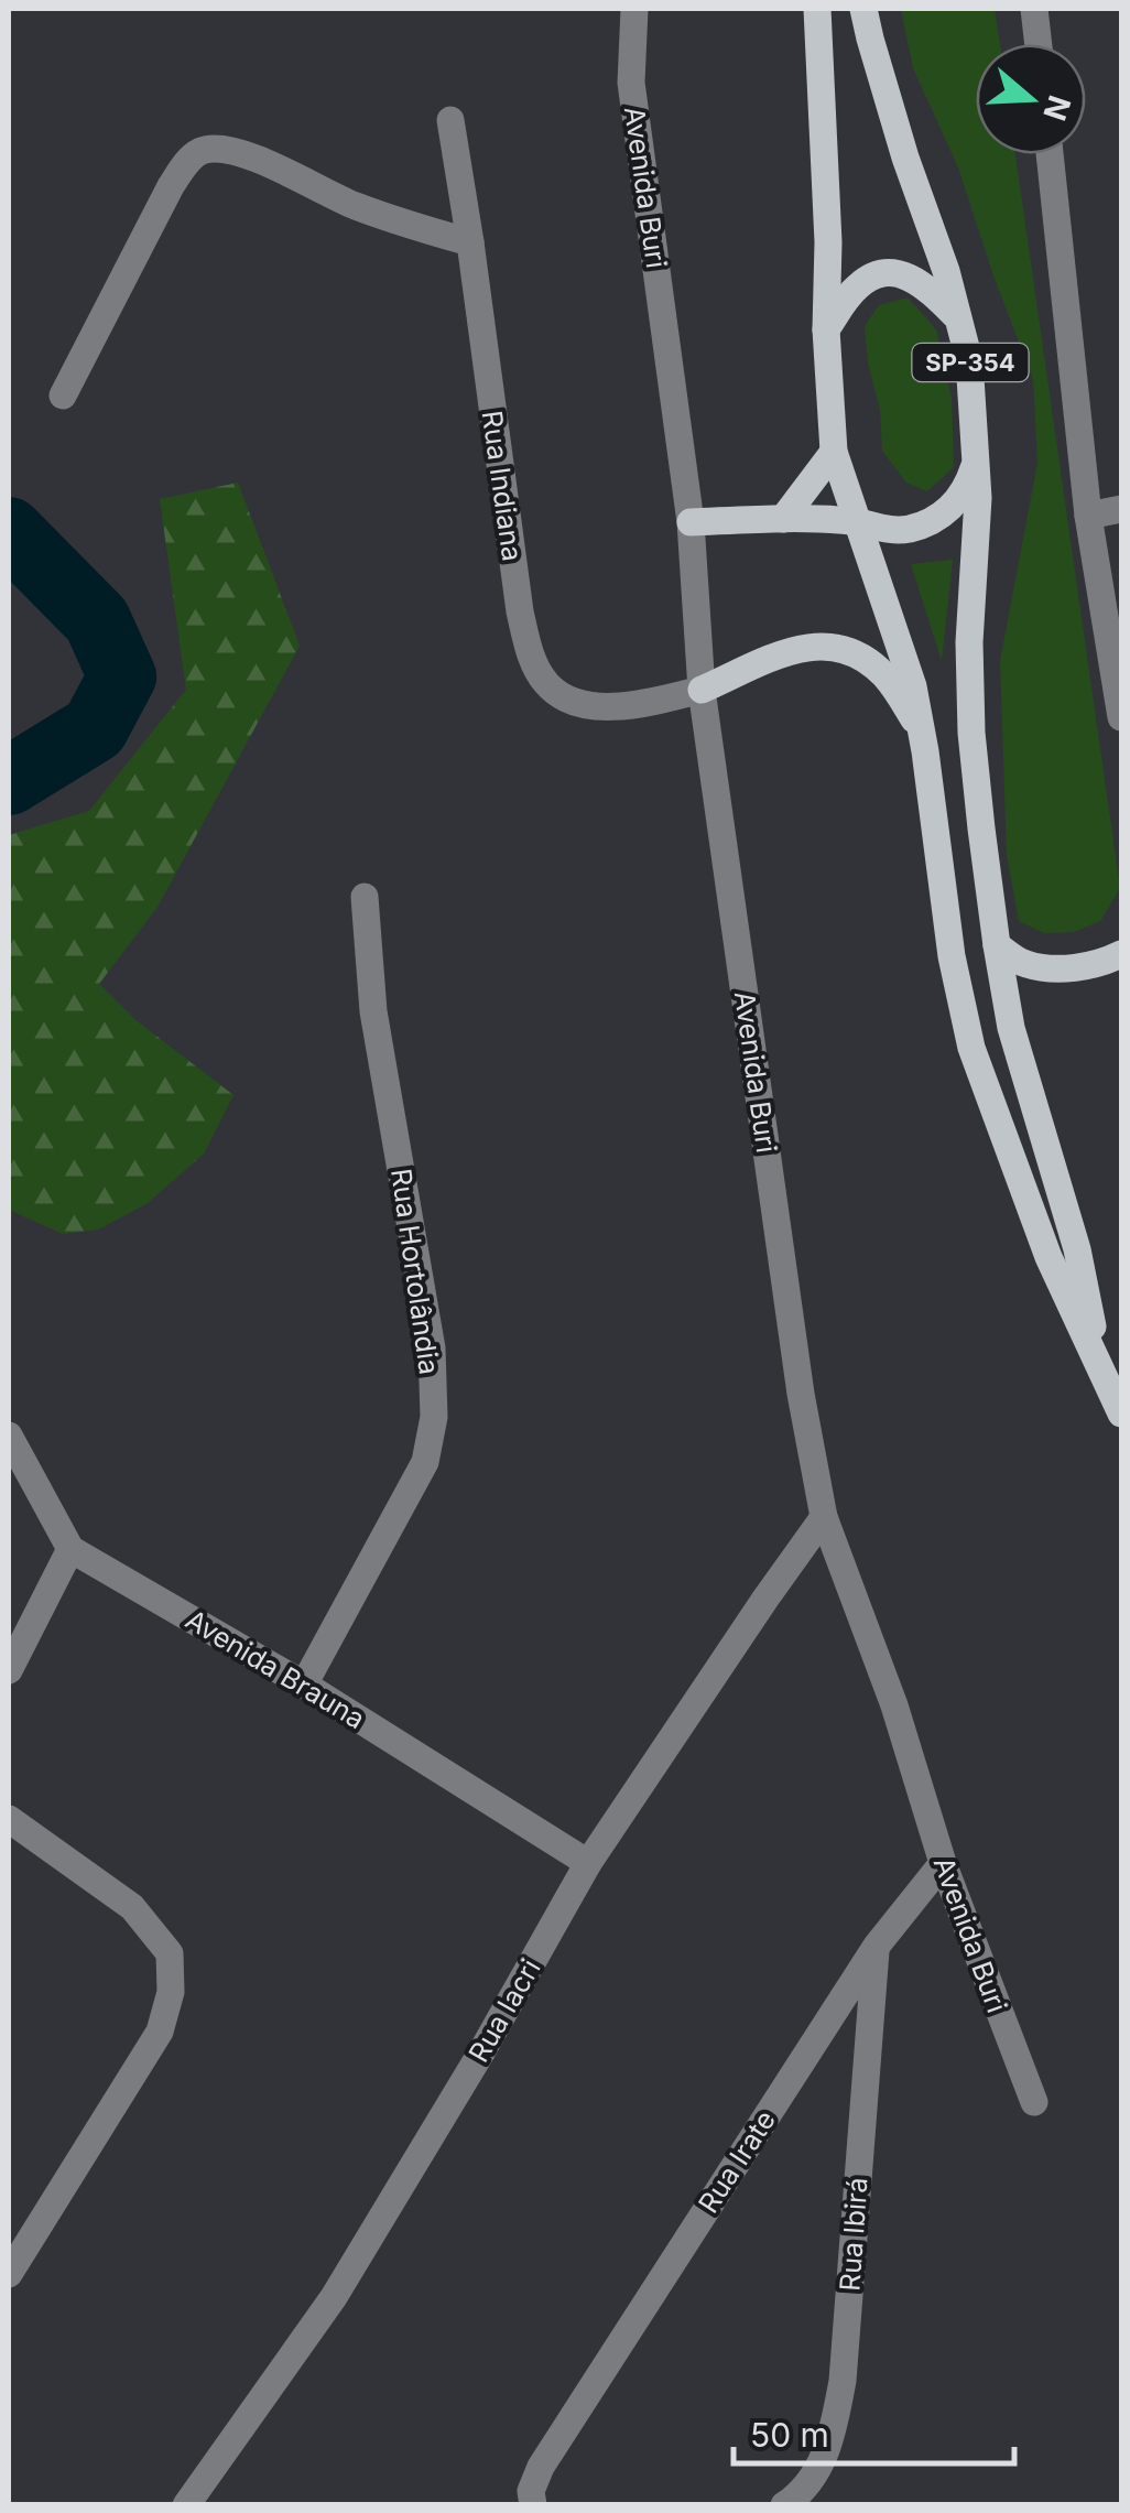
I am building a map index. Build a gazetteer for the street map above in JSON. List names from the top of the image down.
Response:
{
  "streets": {
    "main road": ["SP-354"],
    "street": [
      "Avenida Buri",
      "Rua Indiana",
      "Rua Hortolândia",
      "Avenida Brauna",
      "Rua Iacri",
      "Rua Irate",
      "Rua Ibirá"
    ]
  },
  "crossings": [
    ["Avenida Buri", "Rua Indiana"],
    ["Avenida Buri", "Rua Iacri"],
    ["Avenida Buri", "Rua Irate"],
    ["Rua Hortolândia", "Avenida Brauna"],
    ["Avenida Brauna", "Rua Iacri"],
    ["Rua Irate", "Rua Ibirá"]
  ],
  "scale_bar": "50 m",
  "north": "right"
}
